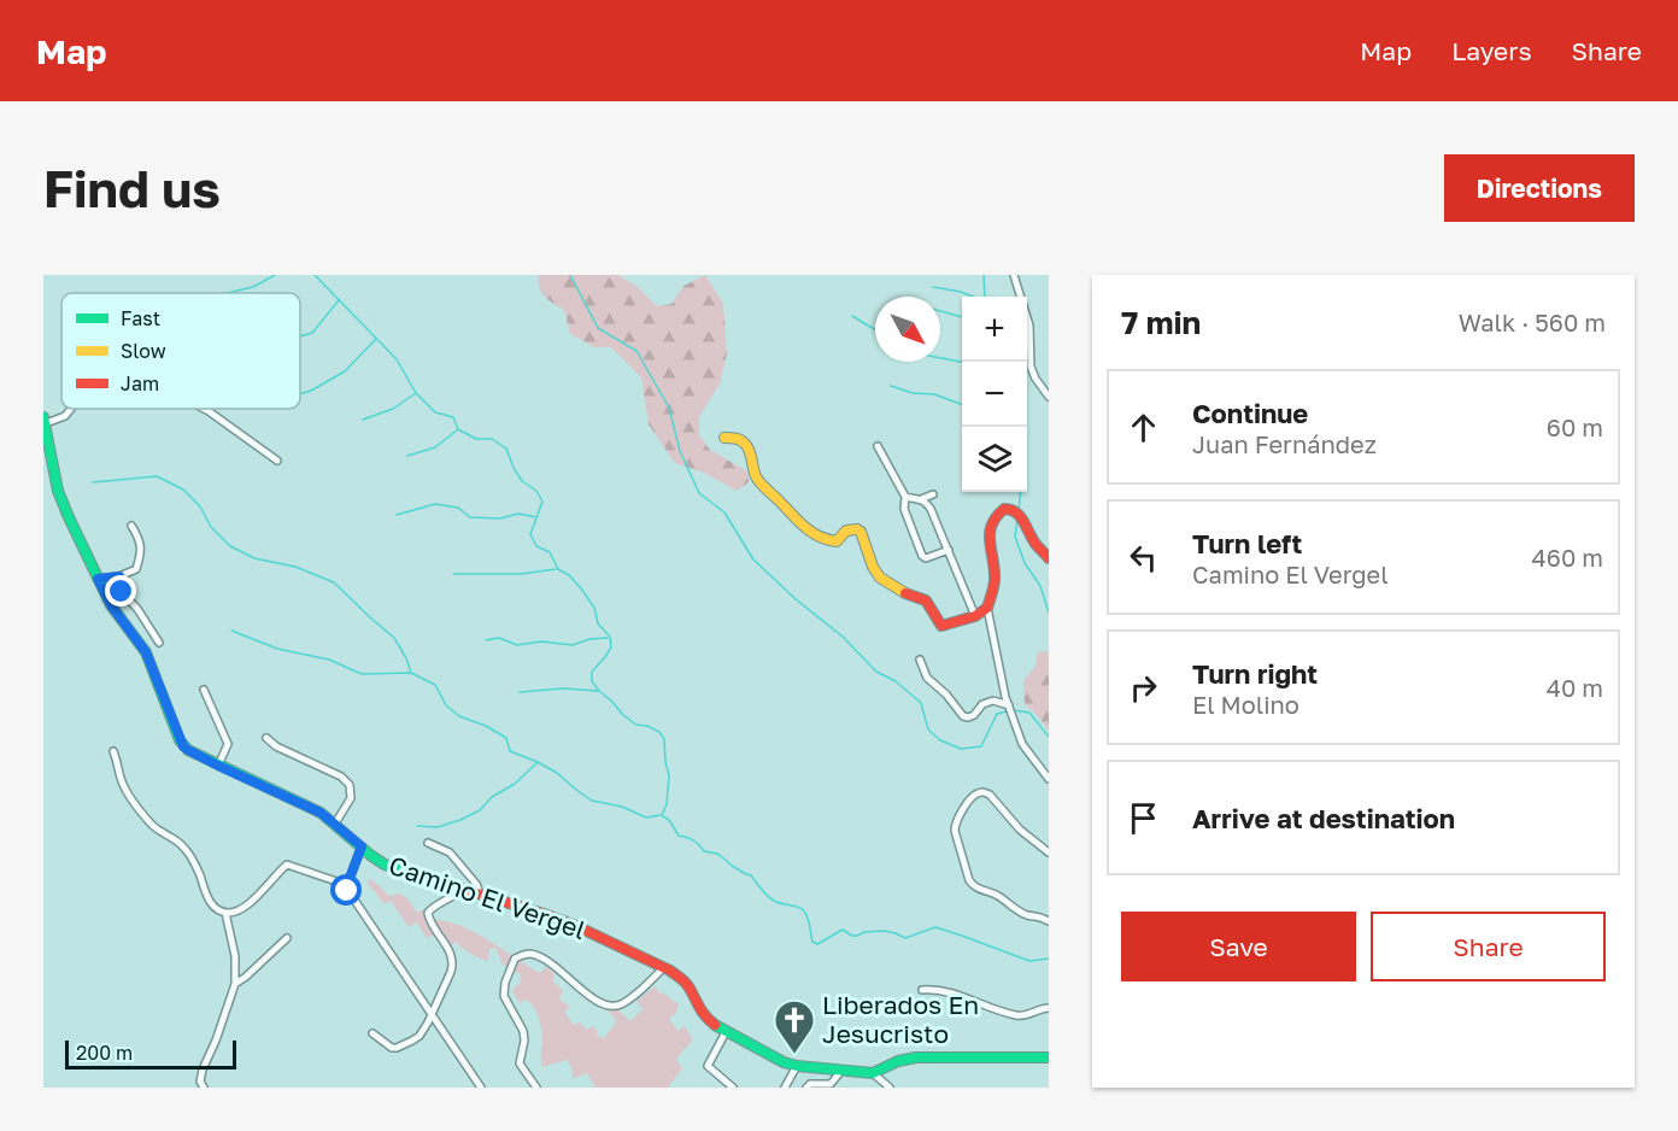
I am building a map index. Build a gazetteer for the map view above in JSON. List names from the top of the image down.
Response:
{
  "streets": {
    "street": ["Camino El Vergel"]
  },
  "places": {
    "church": ["Liberados En Jesucristo"]
  },
  "legend": ["Fast", "Slow", "Jam"],
  "scale_bar": "200 m",
  "north": "bottom right",
  "page": {
    "header": "Map",
    "nav": ["Map", "Layers", "Share"],
    "buttons": [
      "Directions",
      ["Save", "Share"]
    ],
    "title": "Find us",
    "heading": ["7 min", "Walk · 560 m"],
    "map_buttons": ["+", "−"],
    "list": [
      ["Continue", "Juan Fernández", "60 m"],
      ["Turn left", "Camino El Vergel", "460 m"],
      ["Turn right", "El Molino", "40 m"],
      "Arrive at destination"
    ],
    "scale": "200 m"
  }
}
